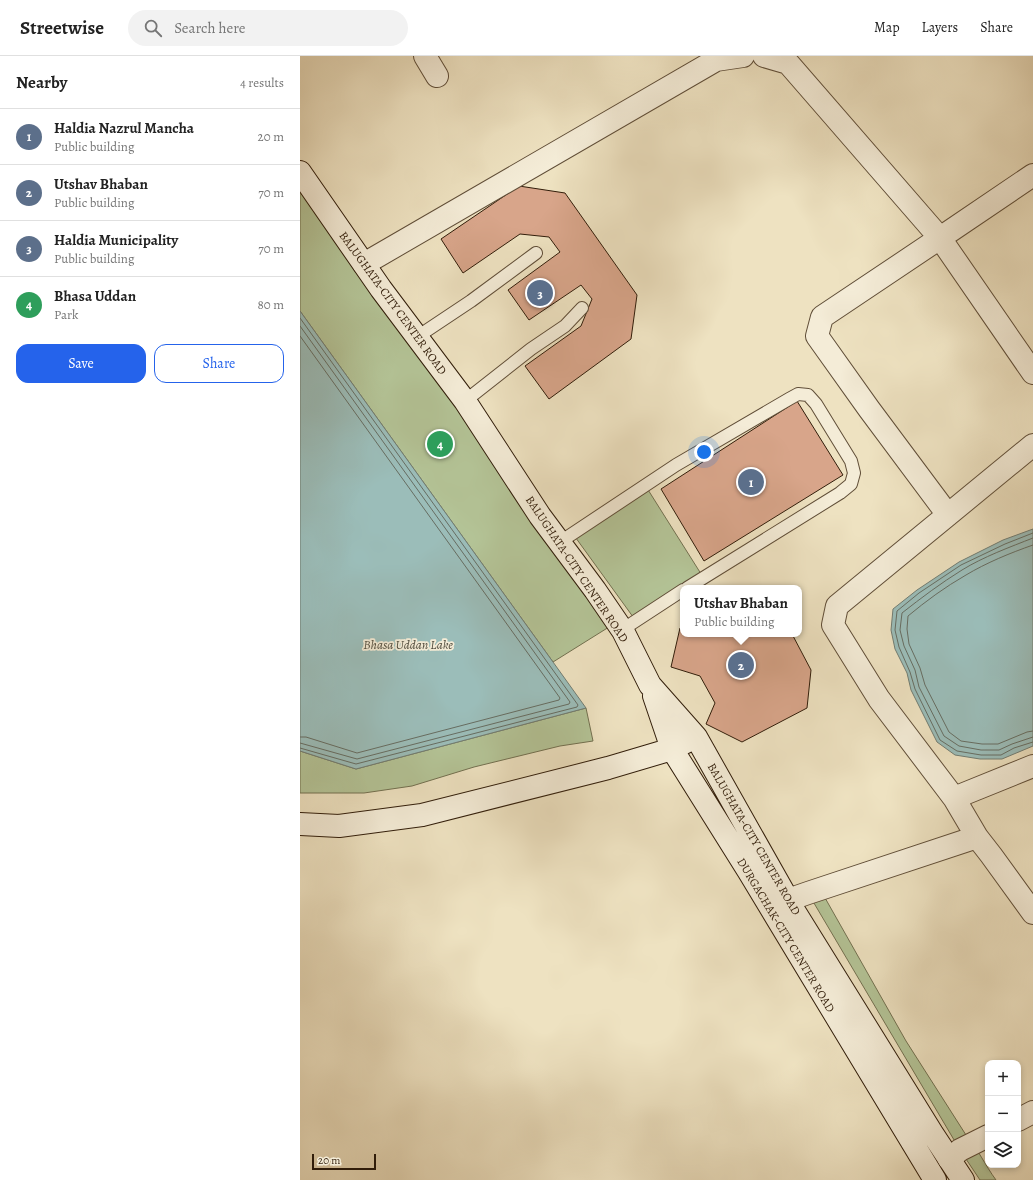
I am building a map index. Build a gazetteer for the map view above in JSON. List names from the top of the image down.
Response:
{
  "streets": {
    "street": ["BALUGHATA-CITY CENTER ROAD", "DURGACHAK-CITY CENTER ROAD"]
  },
  "crossings": [
    ["BALUGHATA-CITY CENTER ROAD", "DURGACHAK-CITY CENTER ROAD"]
  ],
  "water": ["Bhasa Uddan Lake"],
  "scale_bar": "20 m",
  "page": {
    "header": "Streetwise",
    "search": "Search here",
    "nav": ["Map", "Layers", "Share"],
    "heading": ["Nearby", "4 results"],
    "list": [
      {
        "mark": "1",
        "name": "Haldia Nazrul Mancha",
        "note": "Public building",
        "value": "20 m"
      },
      {
        "mark": "2",
        "name": "Utshav Bhaban",
        "note": "Public building",
        "value": "70 m"
      },
      {
        "mark": "3",
        "name": "Haldia Municipality",
        "note": "Public building",
        "value": "70 m"
      },
      {
        "mark": "4",
        "name": "Bhasa Uddan",
        "note": "Park",
        "value": "80 m"
      }
    ],
    "pins": [
      "3",
      "4",
      "1",
      "2"
    ],
    "buttons": ["Save", "Share"],
    "popup": ["Utshav Bhaban", "Public building"],
    "map_buttons": ["+", "−"],
    "scale": "20 m"
  }
}
